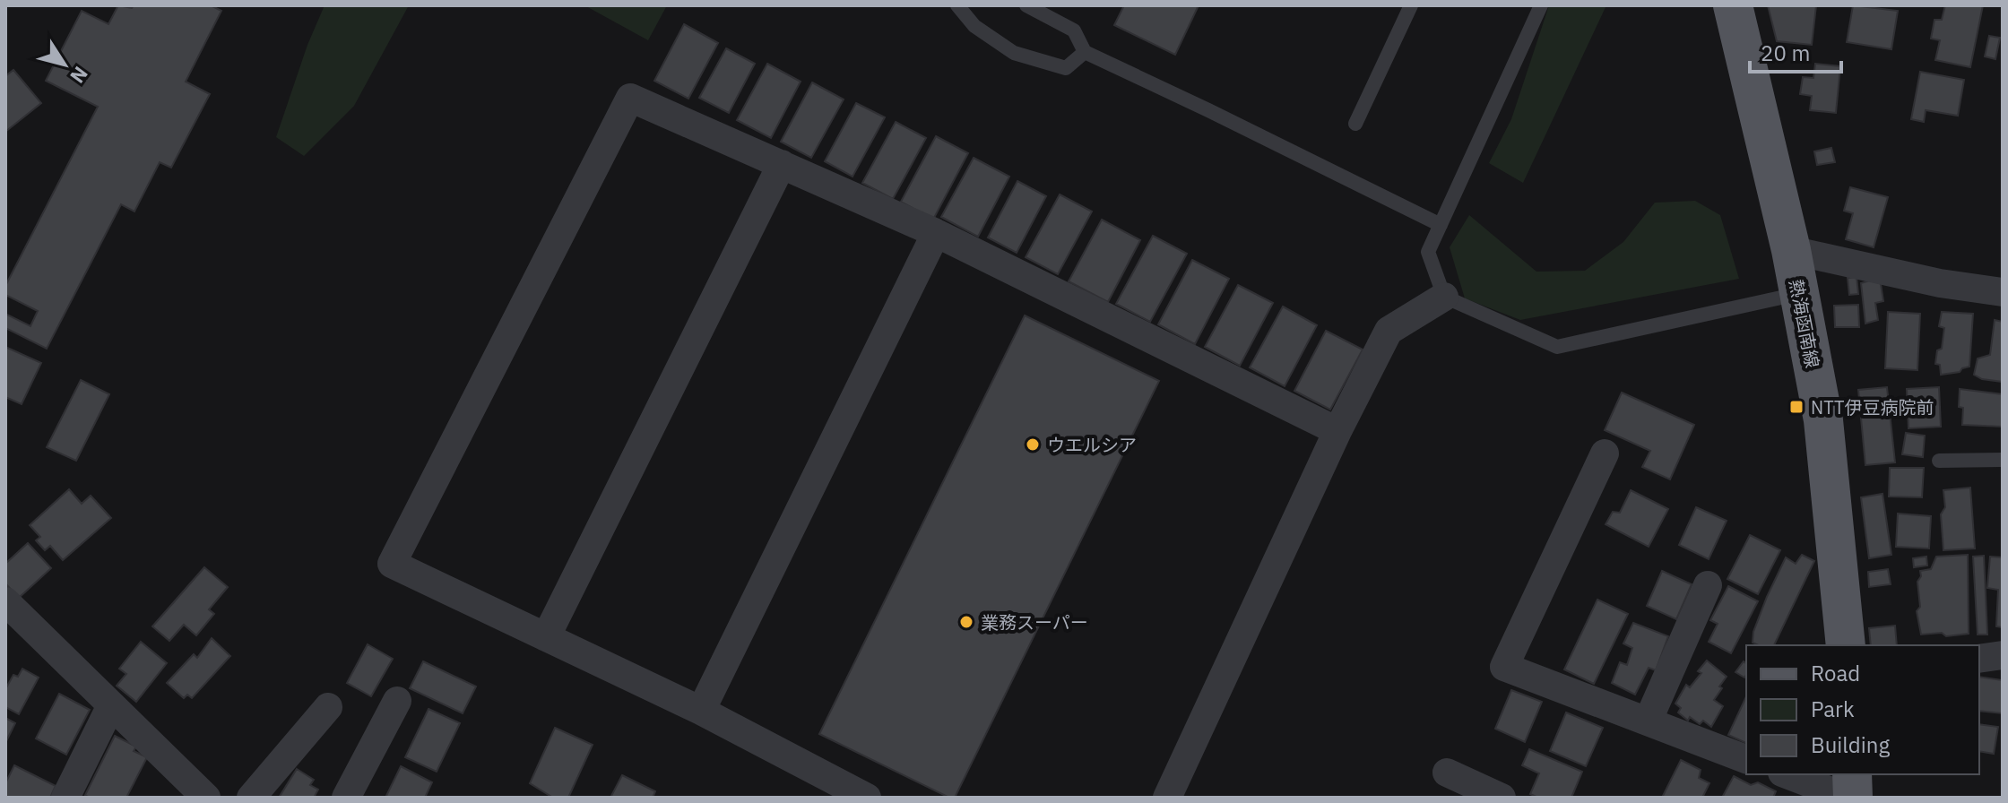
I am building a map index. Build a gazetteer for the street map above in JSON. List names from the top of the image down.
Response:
{
  "streets": {
    "main road": ["熱海函南線"]
  },
  "places": {
    "transit": ["NTT伊豆病院前"],
    "other": ["ウエルシア", "業務スーパー"]
  },
  "legend": ["Road", "Park", "Building"],
  "scale_bar": "20 m",
  "north": "bottom right"
}
